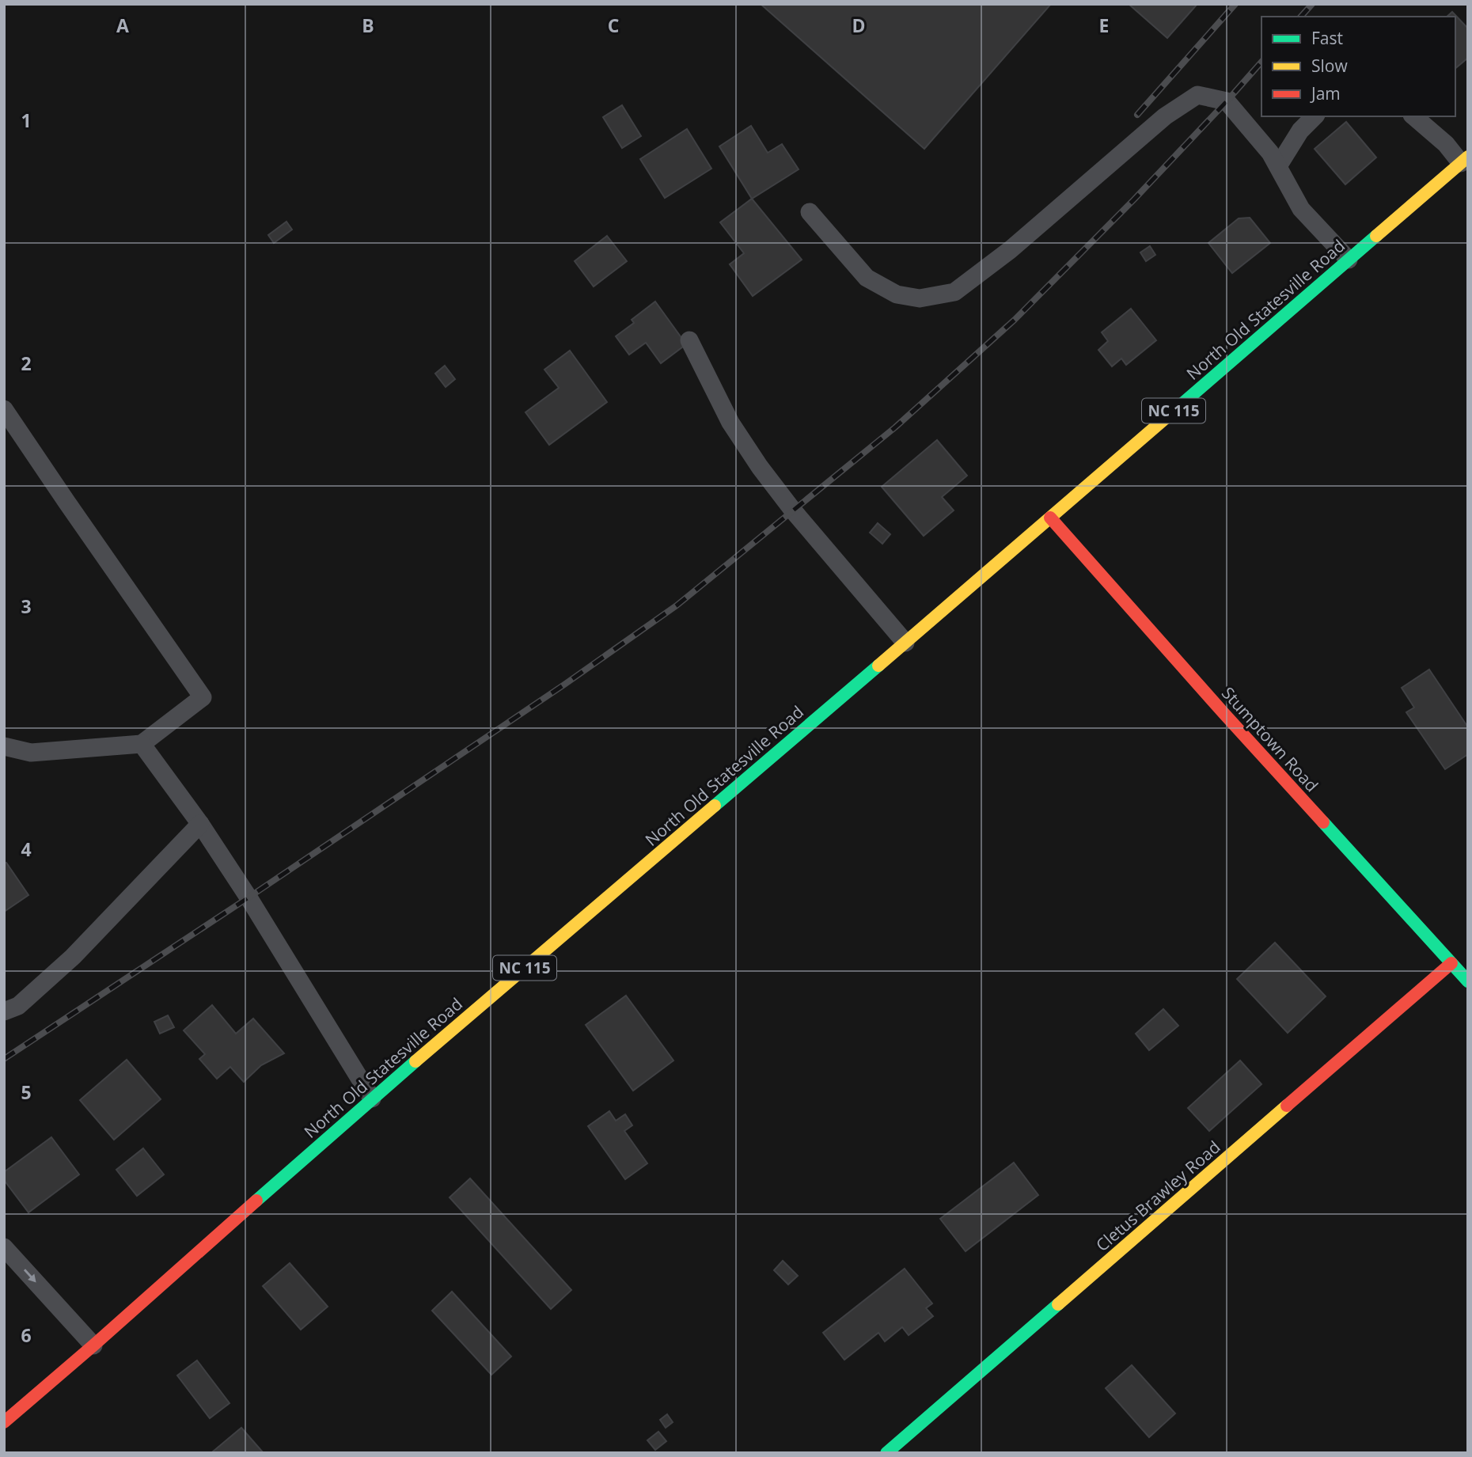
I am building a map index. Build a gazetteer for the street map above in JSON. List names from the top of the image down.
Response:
{
  "streets": {
    "main road": [
      "North Old Statesville Road",
      "NC 115",
      "Stumptown Road",
      "Cletus Brawley Road"
    ]
  },
  "crossings": [
    ["North Old Statesville Road", "Stumptown Road"],
    ["Stumptown Road", "Cletus Brawley Road"]
  ],
  "legend": ["Fast", "Slow", "Jam"],
  "grid": {
    "columns": [
      "A",
      "B",
      "C",
      "D",
      "E"
    ],
    "rows": [
      "1",
      "2",
      "3",
      "4",
      "5",
      "6"
    ]
  }
}
